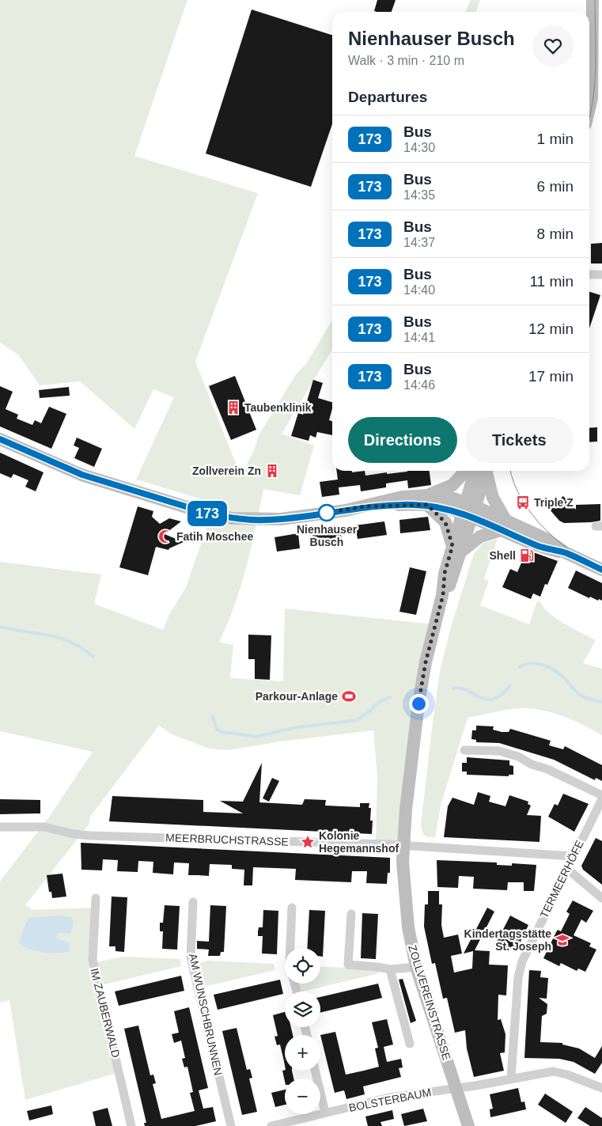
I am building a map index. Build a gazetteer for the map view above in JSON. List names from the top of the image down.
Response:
{
  "streets": {
    "main road": ["ZOLLVEREINSTRASSE"],
    "street": [
      "MEERBRUCHSTRASSE",
      "TERMEERHÖFE",
      "IM ZAUBERWALD",
      "AM WUNSCHBRUNNEN",
      "BOLSTERBAUM"
    ]
  },
  "crossings": [
    ["MEERBRUCHSTRASSE", "TERMEERHÖFE"],
    ["MEERBRUCHSTRASSE", "ZOLLVEREINSTRASSE"],
    ["TERMEERHÖFE", "BOLSTERBAUM"],
    ["ZOLLVEREINSTRASSE", "BOLSTERBAUM"]
  ],
  "places": {
    "building": ["Taubenklinik", "Zollverein Zn"],
    "bus stop": ["Triple Z"],
    "other": ["Nienhauser Busch"],
    "mosque": ["Fatih Moschee"],
    "fuel station": ["Shell"],
    "sports": ["Parkour-Anlage"],
    "place": ["Kolonie Hegemannshof"],
    "school or university": ["Kindertagsstätte St. Joseph"]
  },
  "lines": ["bus line 173"],
  "page": {
    "on_map": "173",
    "heading": [
      ["Nienhauser Busch", "Walk · 3 min · 210 m"],
      "Departures"
    ],
    "list": [
      {
        "mark": "173",
        "name": "Bus",
        "note": "14:30",
        "value": "1 min"
      },
      {
        "mark": "173",
        "name": "Bus",
        "note": "14:35",
        "value": "6 min"
      },
      {
        "mark": "173",
        "name": "Bus",
        "note": "14:37",
        "value": "8 min"
      },
      {
        "mark": "173",
        "name": "Bus",
        "note": "14:40",
        "value": "11 min"
      },
      {
        "mark": "173",
        "name": "Bus",
        "note": "14:41",
        "value": "12 min"
      },
      {
        "mark": "173",
        "name": "Bus",
        "note": "14:46",
        "value": "17 min"
      }
    ],
    "buttons": ["Directions", "Tickets"],
    "map_buttons": ["+", "−"]
  }
}
